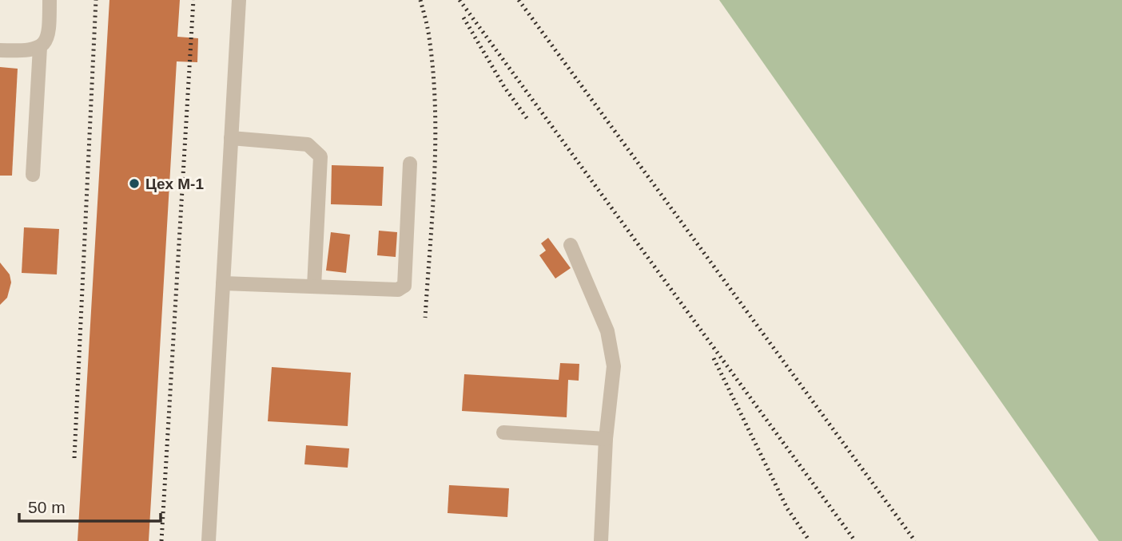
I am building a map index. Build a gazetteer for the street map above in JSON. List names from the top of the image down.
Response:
{
  "places": ["Цех М-1"],
  "scale_bar": "50 m"
}
